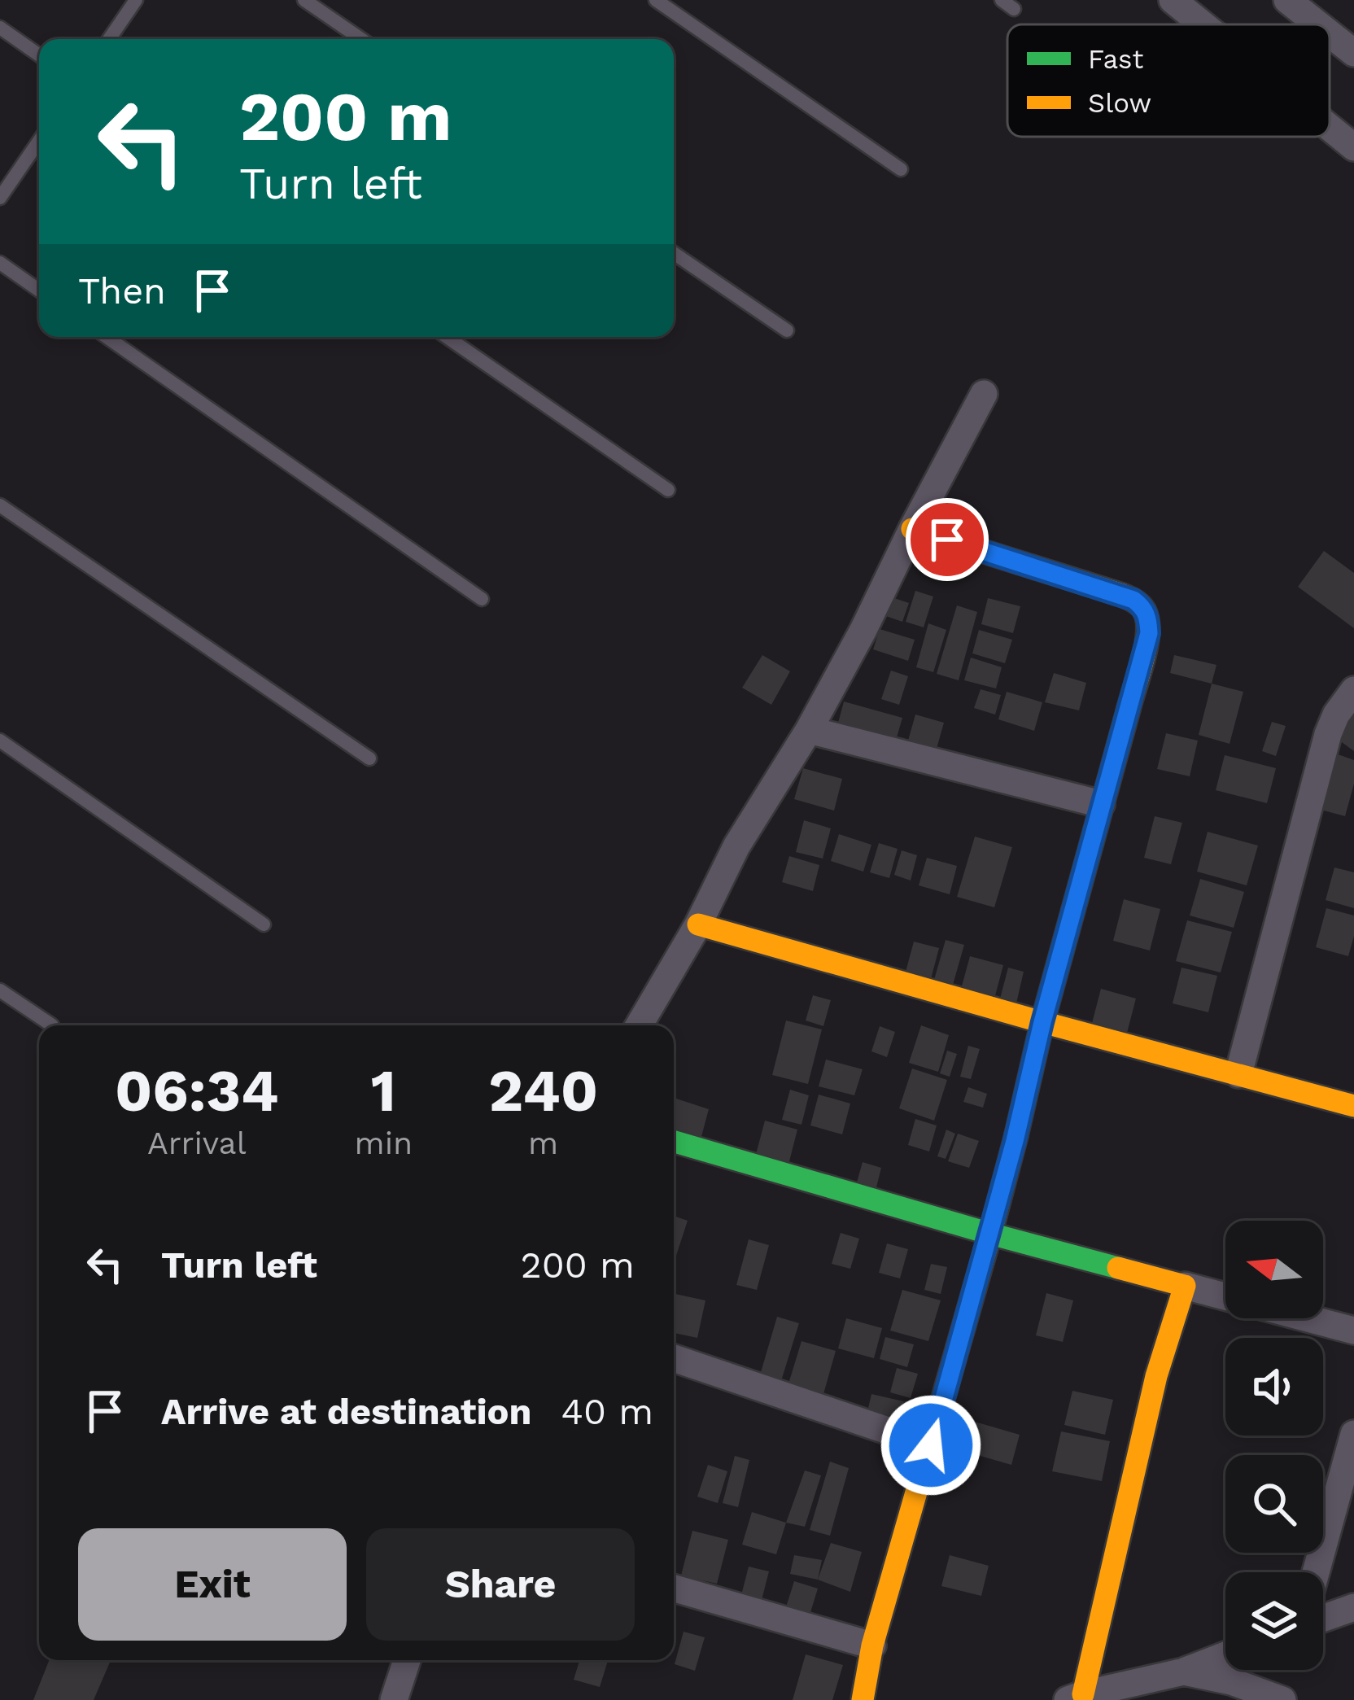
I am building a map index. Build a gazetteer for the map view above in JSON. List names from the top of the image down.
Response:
{
  "legend": ["Fast", "Slow"],
  "north": "left",
  "page": {
    "turn": ["200 m", "Turn left"],
    "then": "Then",
    "eta": [
      "06:34",
      "Arrival",
      "1",
      "min",
      "240",
      "m"
    ],
    "list": [
      {
        "name": "Turn left",
        "value": "200 m"
      },
      {
        "name": "Arrive at destination",
        "value": "40 m"
      }
    ],
    "buttons": ["Exit", "Share"]
  }
}
